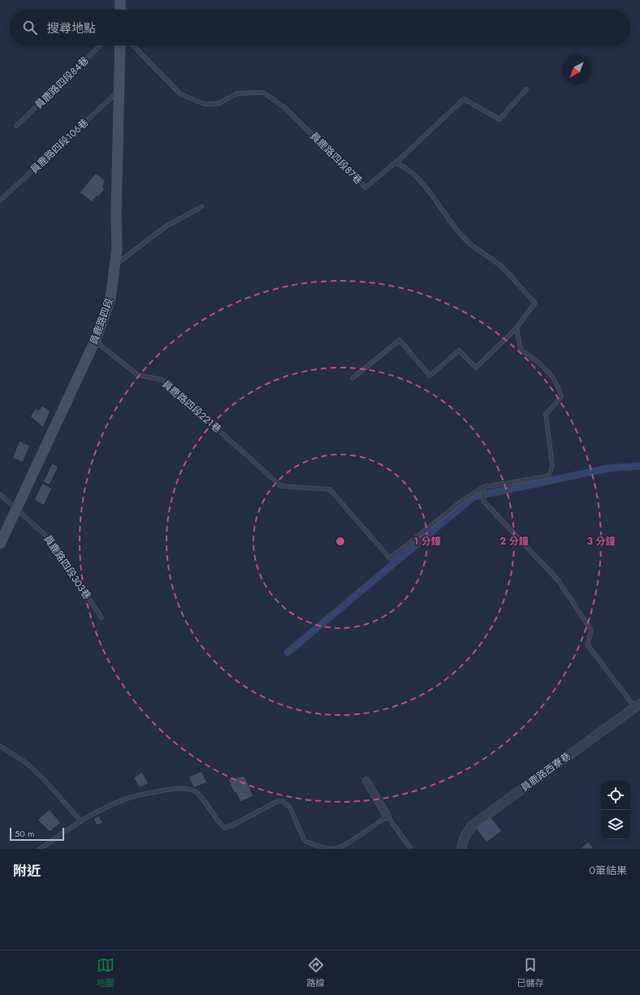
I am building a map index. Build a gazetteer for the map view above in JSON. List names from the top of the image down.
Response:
{
  "streets": {
    "main road": ["員鹿路四段"],
    "street": ["員鹿路西寮巷"],
    "lane": [
      "員鹿路四段84巷",
      "員鹿路四段106巷",
      "員鹿路四段87巷",
      "員鹿路四段221巷",
      "員鹿路四段303巷"
    ]
  },
  "crossings": [
    ["員鹿路四段106巷", "員鹿路四段"],
    ["員鹿路四段", "員鹿路四段221巷"],
    ["員鹿路四段", "員鹿路四段303巷"]
  ],
  "scale_bar": "50 m",
  "north": "bottom left",
  "page": {
    "search": "搜尋地點",
    "scale": "50 m",
    "heading": ["附近", "0筆結果"],
    "nav": ["地圖", "路線", "已儲存"]
  },
  "rings": ["1 分鐘", "2 分鐘", "3 分鐘"]
}
